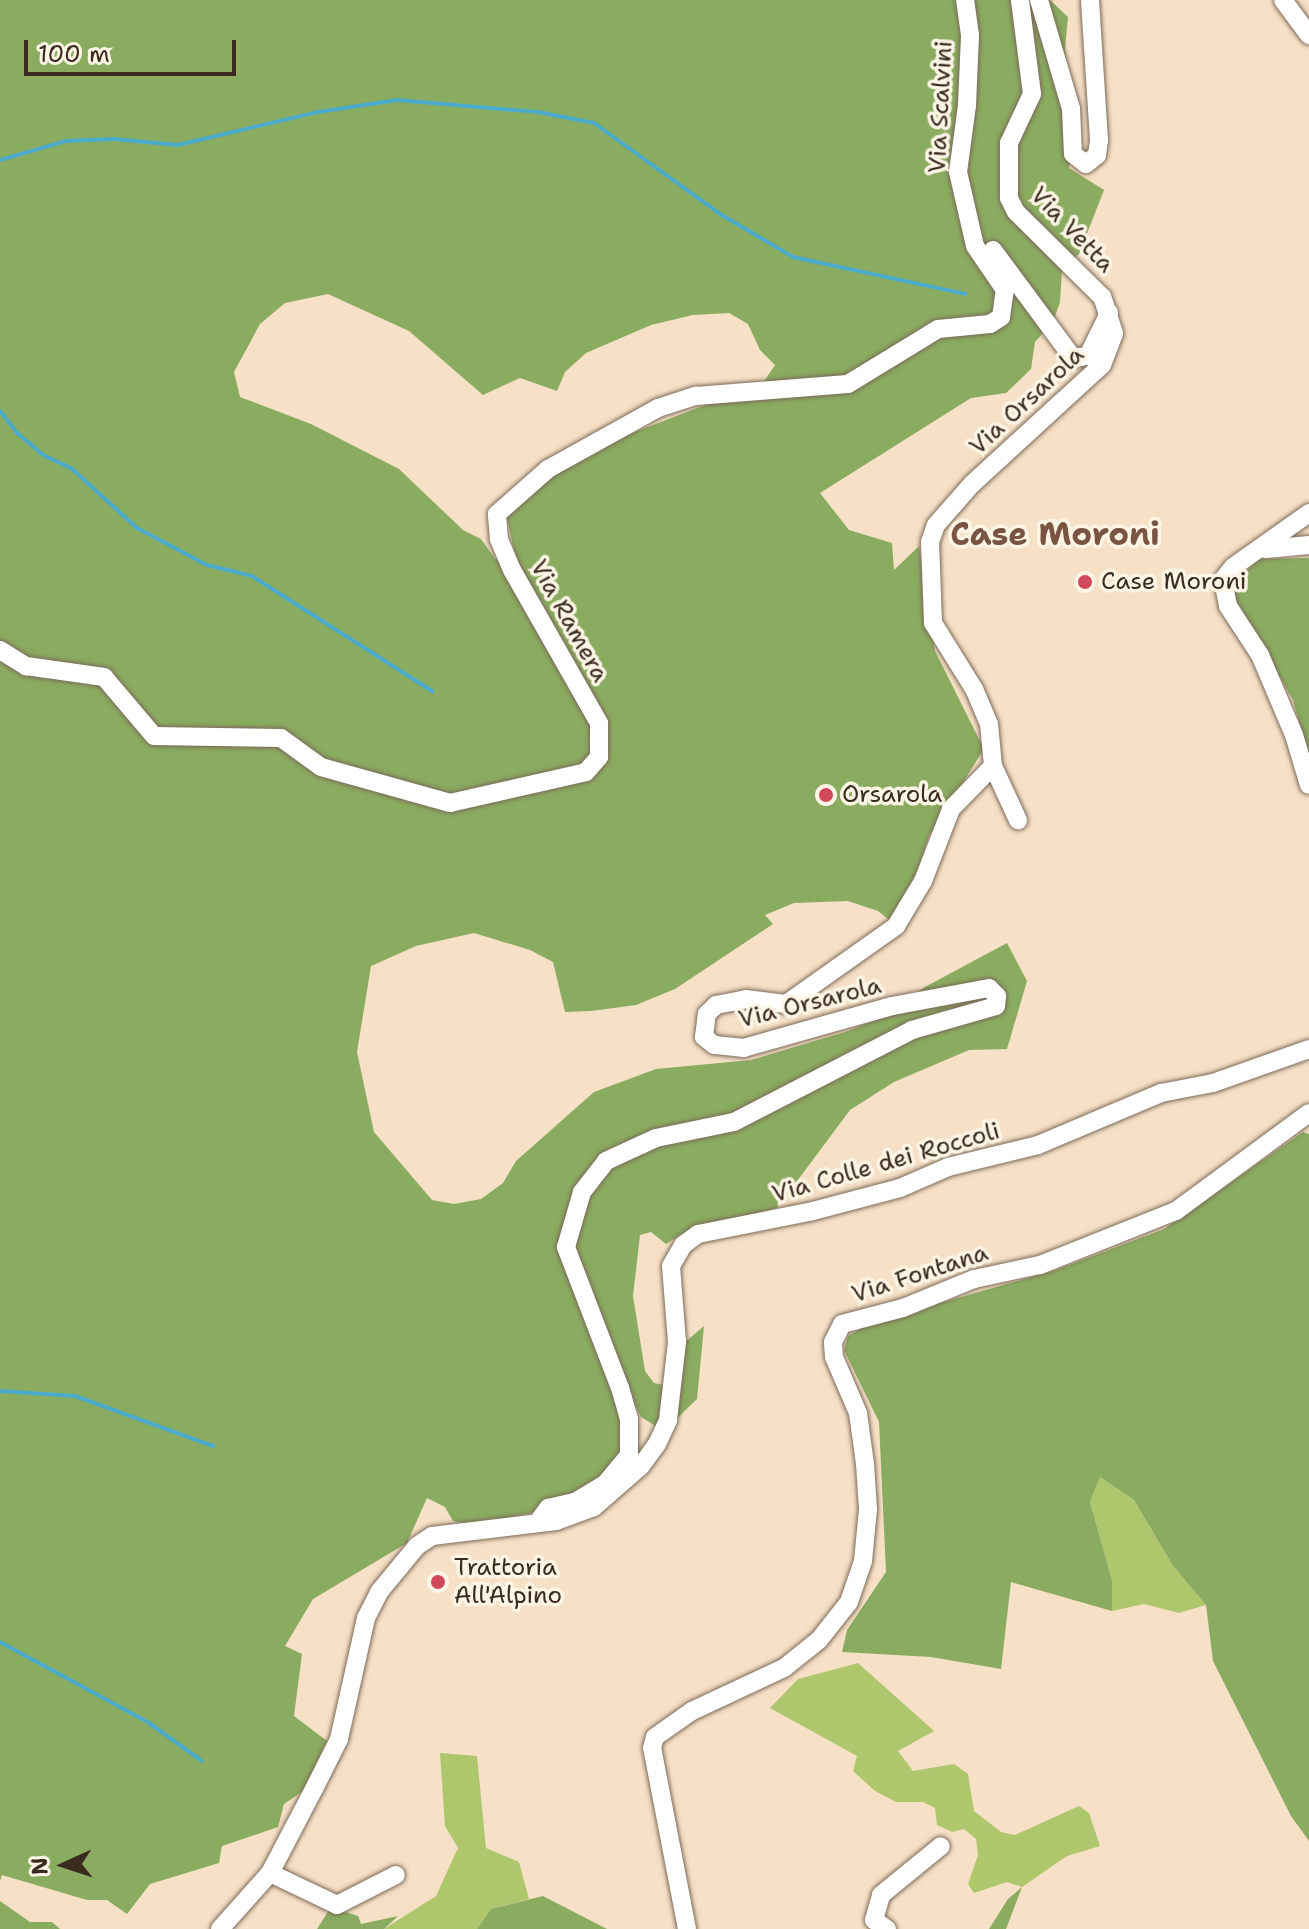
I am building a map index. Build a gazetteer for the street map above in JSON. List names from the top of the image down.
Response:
{
  "streets": {
    "street": [
      "Via Scalvini",
      "Via Vetta",
      "Via Orsarola",
      "Via Ramera",
      "Via Colle dei Roccoli",
      "Via Fontana"
    ]
  },
  "crossings": [
    ["Via Scalvini", "Via Vetta"],
    ["Via Scalvini", "Via Ramera"],
    ["Via Vetta", "Via Orsarola"],
    ["Via Orsarola", "Via Colle dei Roccoli"]
  ],
  "districts": ["Case Moroni"],
  "places": ["Case Moroni", "Orsarola", "Trattoria All'Alpino"],
  "scale_bar": "100 m",
  "north": "left"
}
